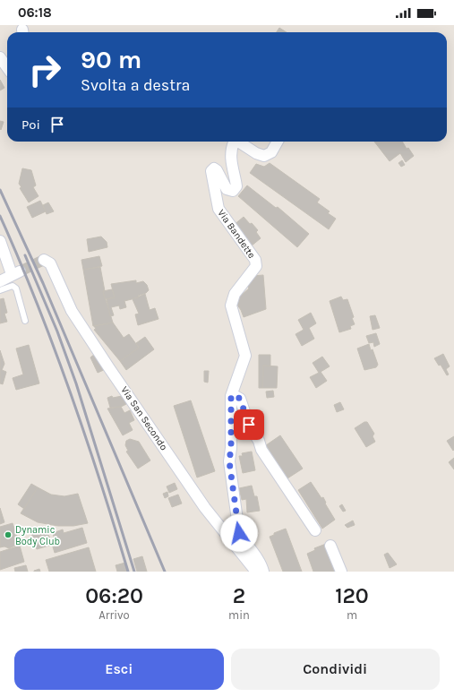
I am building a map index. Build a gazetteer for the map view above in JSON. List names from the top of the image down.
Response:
{
  "streets": {
    "street": ["Via Bandette", "Via San Secondo"]
  },
  "places": ["Dynamic Body Club"],
  "page": {
    "status": "06:18",
    "turn": ["90 m", "Svolta a destra"],
    "then": "Poi",
    "eta": [
      "06:20",
      "Arrivo",
      "2",
      "min",
      "120",
      "m"
    ],
    "buttons": ["Esci", "Condividi"]
  }
}
